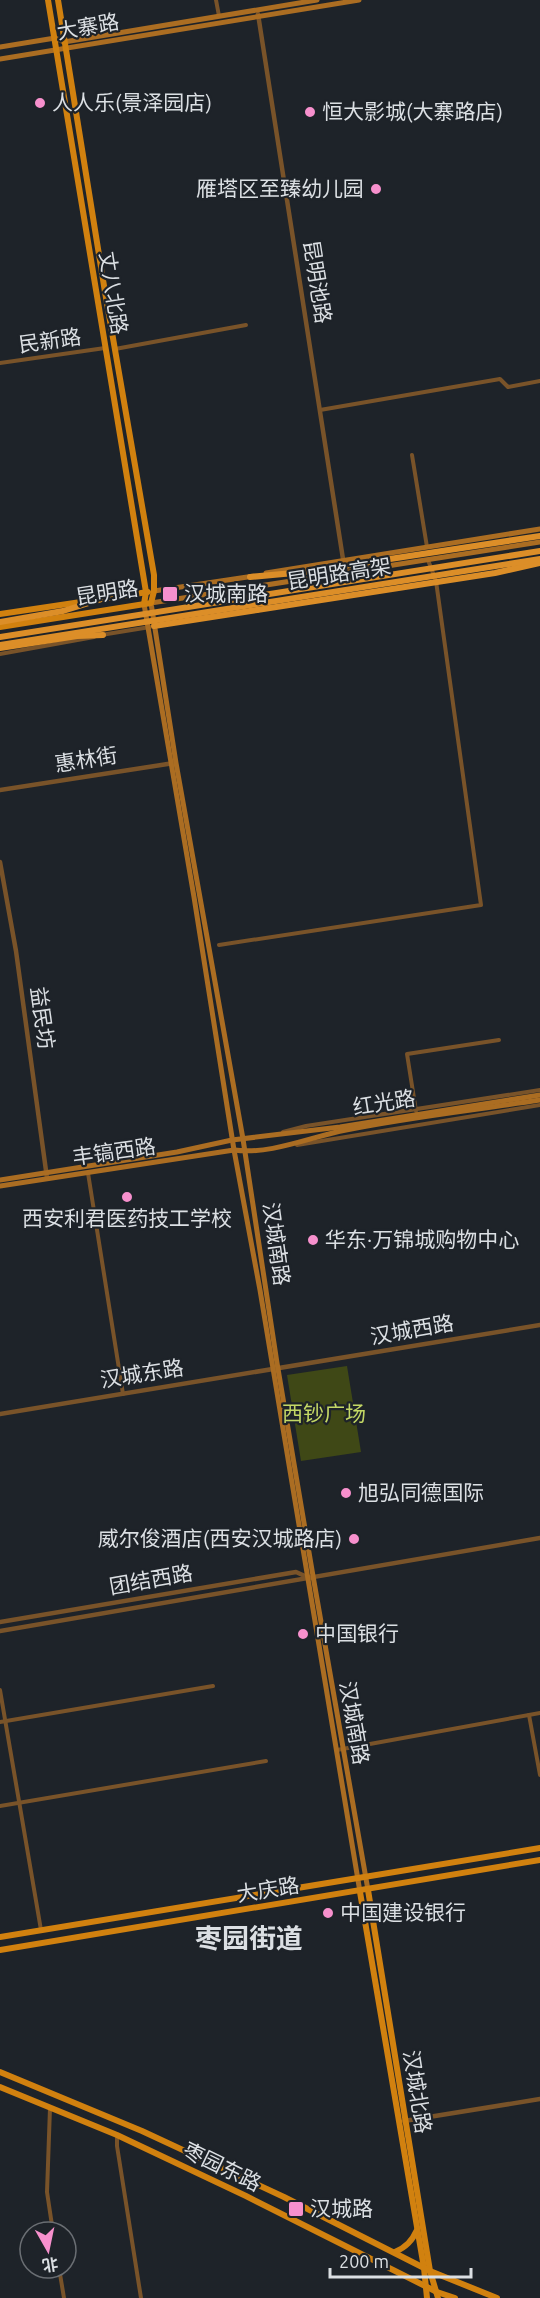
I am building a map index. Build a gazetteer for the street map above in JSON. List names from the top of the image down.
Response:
{
  "streets": {
    "highway": ["昆明路高架"],
    "main road": [
      "大寨路",
      "丈八北路",
      "昆明路",
      "红光路",
      "丰镐西路",
      "汉城南路",
      "大庆路",
      "汉城北路",
      "枣园东路"
    ],
    "street": [
      "昆明池路",
      "民新路",
      "惠林街",
      "益民坊",
      "汉城西路",
      "汉城东路",
      "团结西路"
    ]
  },
  "crossings": [
    ["大寨路", "昆明池路"],
    ["大寨路", "丈八北路"],
    ["昆明池路", "昆明路"],
    ["丈八北路", "民新路"],
    ["丈八北路", "昆明路"],
    ["丈八北路", "汉城南路"],
    ["昆明路", "汉城南路"],
    ["惠林街", "汉城南路"],
    ["益民坊", "丰镐西路"],
    ["红光路", "丰镐西路"],
    ["红光路", "汉城南路"],
    ["丰镐西路", "汉城南路"],
    ["汉城南路", "汉城东路"],
    ["汉城南路", "团结西路"],
    ["汉城南路", "大庆路"],
    ["汉城南路", "汉城北路"],
    ["汉城西路", "汉城东路"],
    ["大庆路", "汉城北路"],
    ["汉城北路", "枣园东路"]
  ],
  "districts": ["枣园街道"],
  "parks": ["西钞广场"],
  "places": {
    "other": [
      "人人乐(景泽园店)",
      "恒大影城(大寨路店)",
      "雁塔区至臻幼儿园",
      "西安利君医药技工学校",
      "华东·万锦城购物中心",
      "旭弘同德国际",
      "威尔俊酒店(西安汉城路店)",
      "中国银行",
      "中国建设银行"
    ],
    "transit": ["汉城南路", "汉城路"]
  },
  "scale_bar": "200 m",
  "north": "bottom"
}
